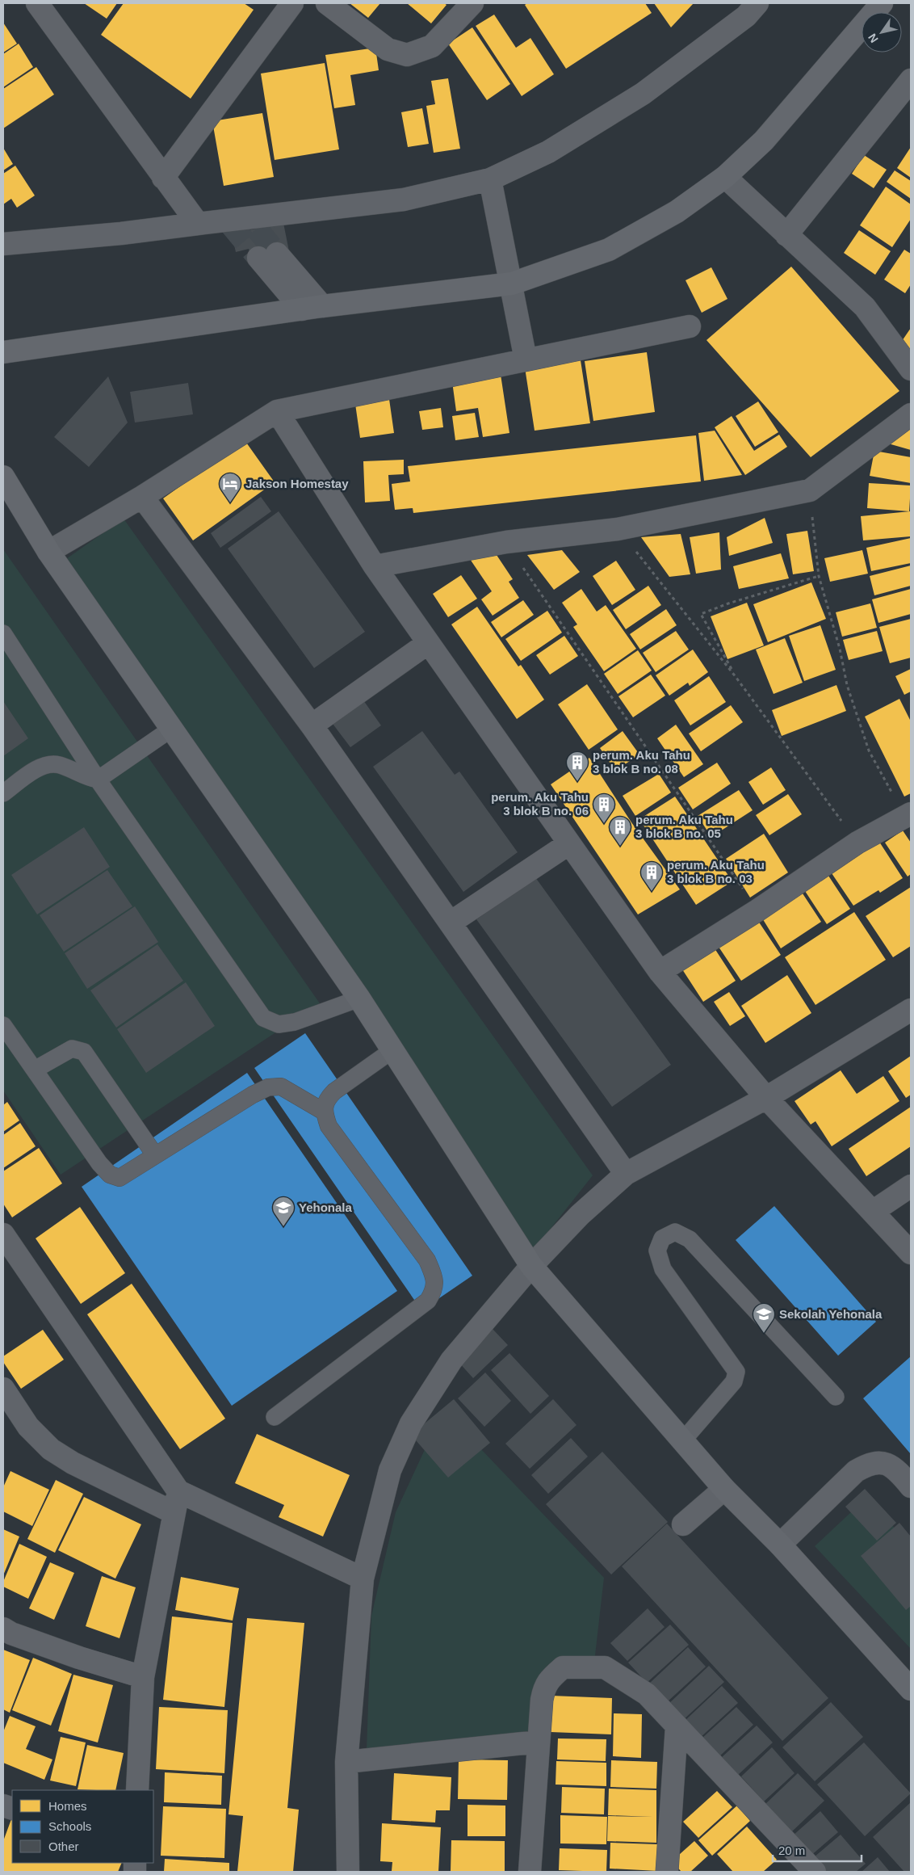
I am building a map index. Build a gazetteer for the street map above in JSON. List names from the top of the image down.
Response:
{
  "places": {
    "hotel": ["Jakson Homestay"],
    "building": [
      "perum. Aku Tahu 3 blok B no. 08",
      "perum. Aku Tahu 3 blok B no. 06",
      "perum. Aku Tahu 3 blok B no. 05",
      "perum. Aku Tahu 3 blok B no. 03"
    ],
    "school or university": ["Yehonala", "Sekolah Yehonala"]
  },
  "legend": ["Homes", "Schools", "Other"],
  "scale_bar": "20 m",
  "north": "bottom left"
}
